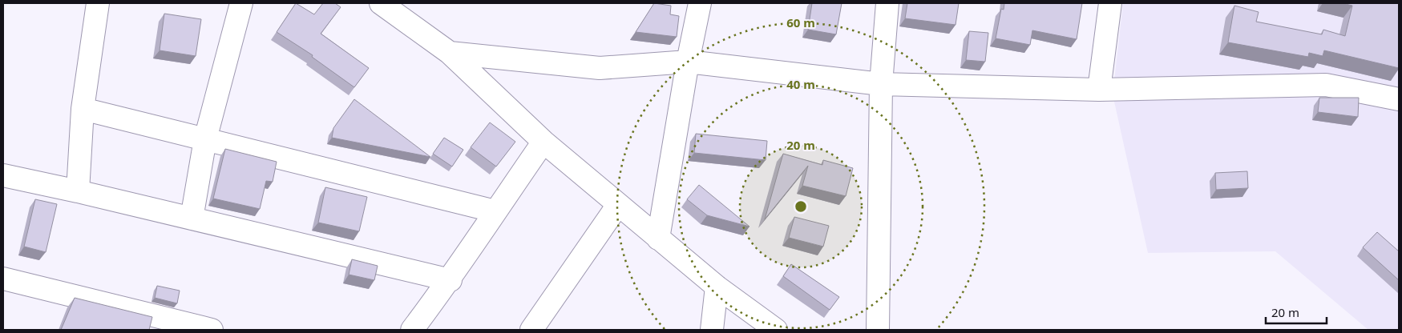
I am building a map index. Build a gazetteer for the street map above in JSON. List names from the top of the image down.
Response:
{
  "scale_bar": "20 m",
  "rings": ["60 m", "40 m", "20 m"]
}
